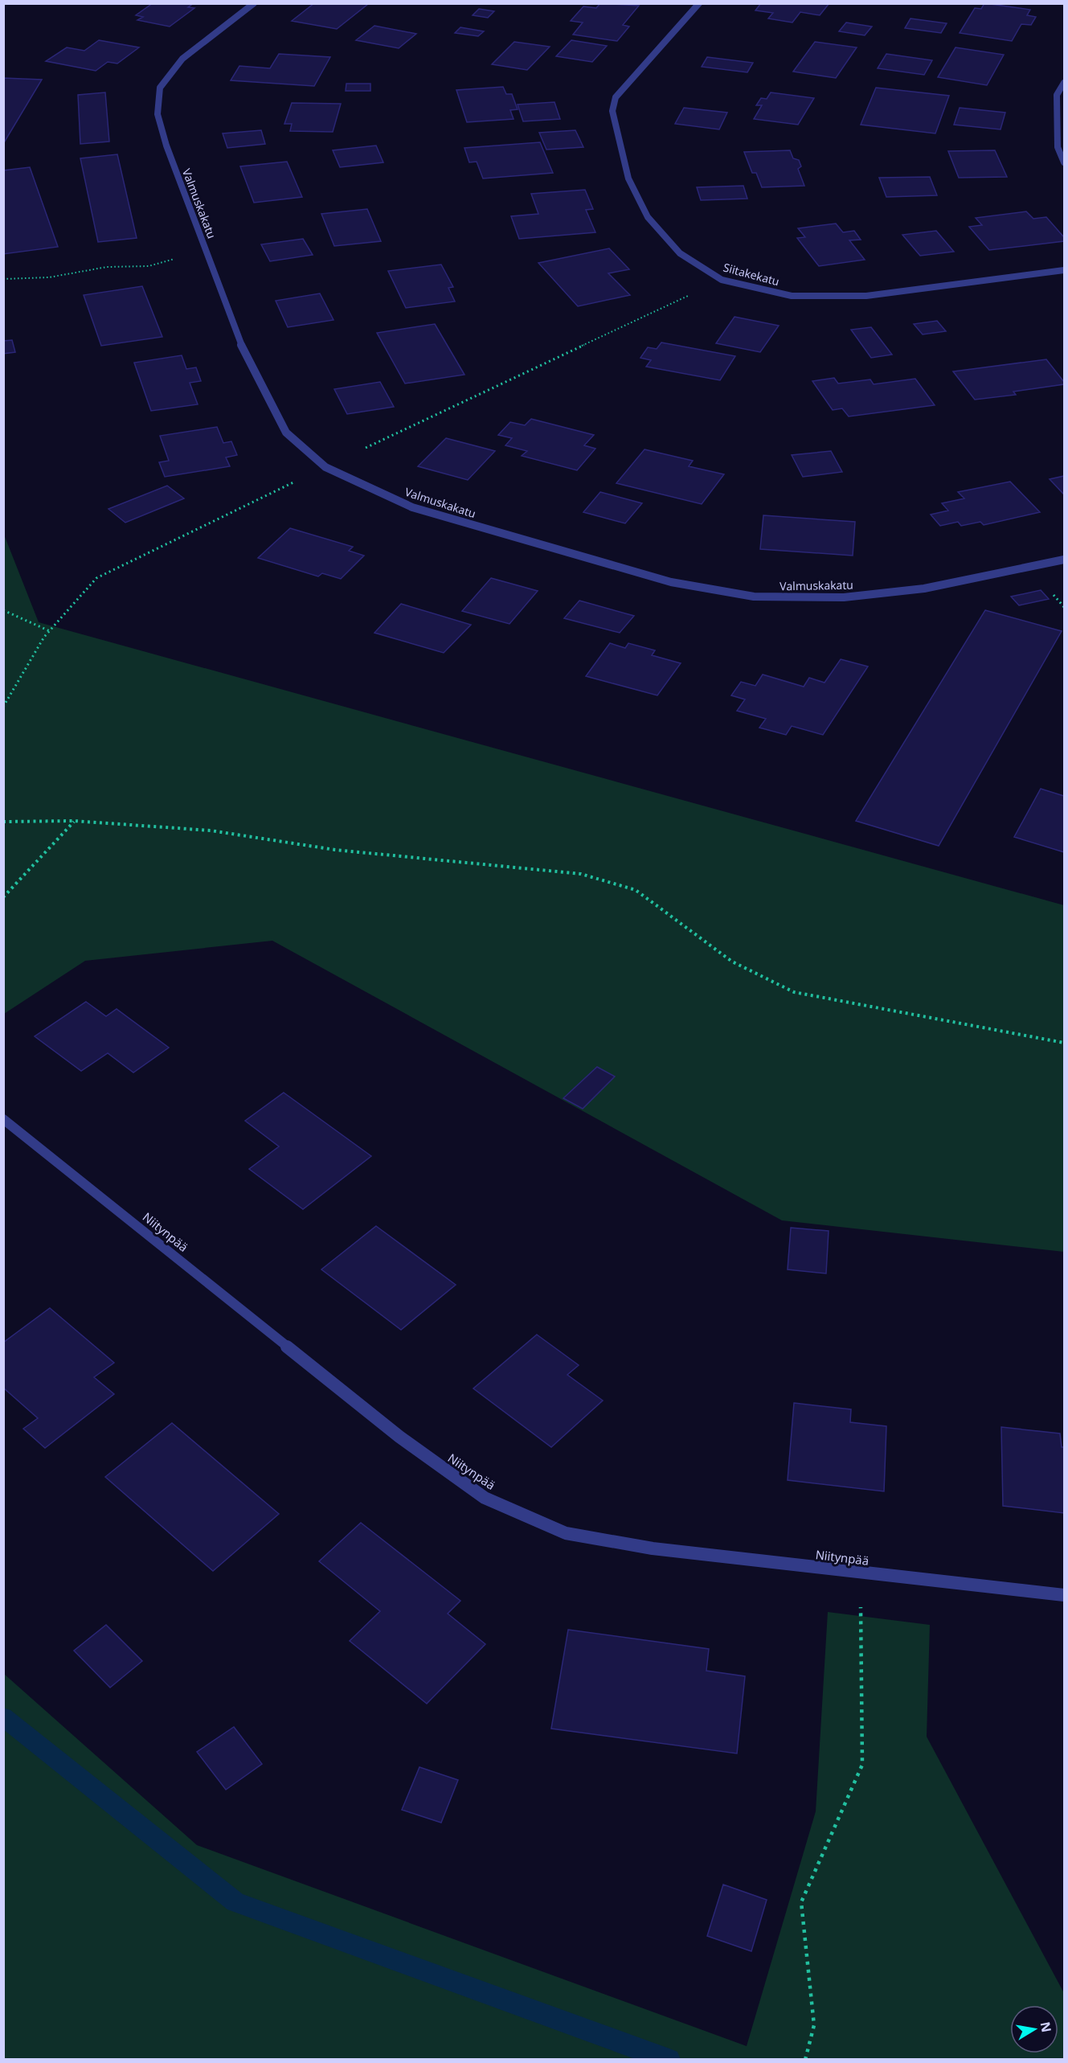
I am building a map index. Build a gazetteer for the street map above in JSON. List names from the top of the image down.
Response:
{
  "streets": {
    "street": ["Valmuskakatu", "Siitakekatu", "Niitynpää"]
  },
  "north": "right"
}
